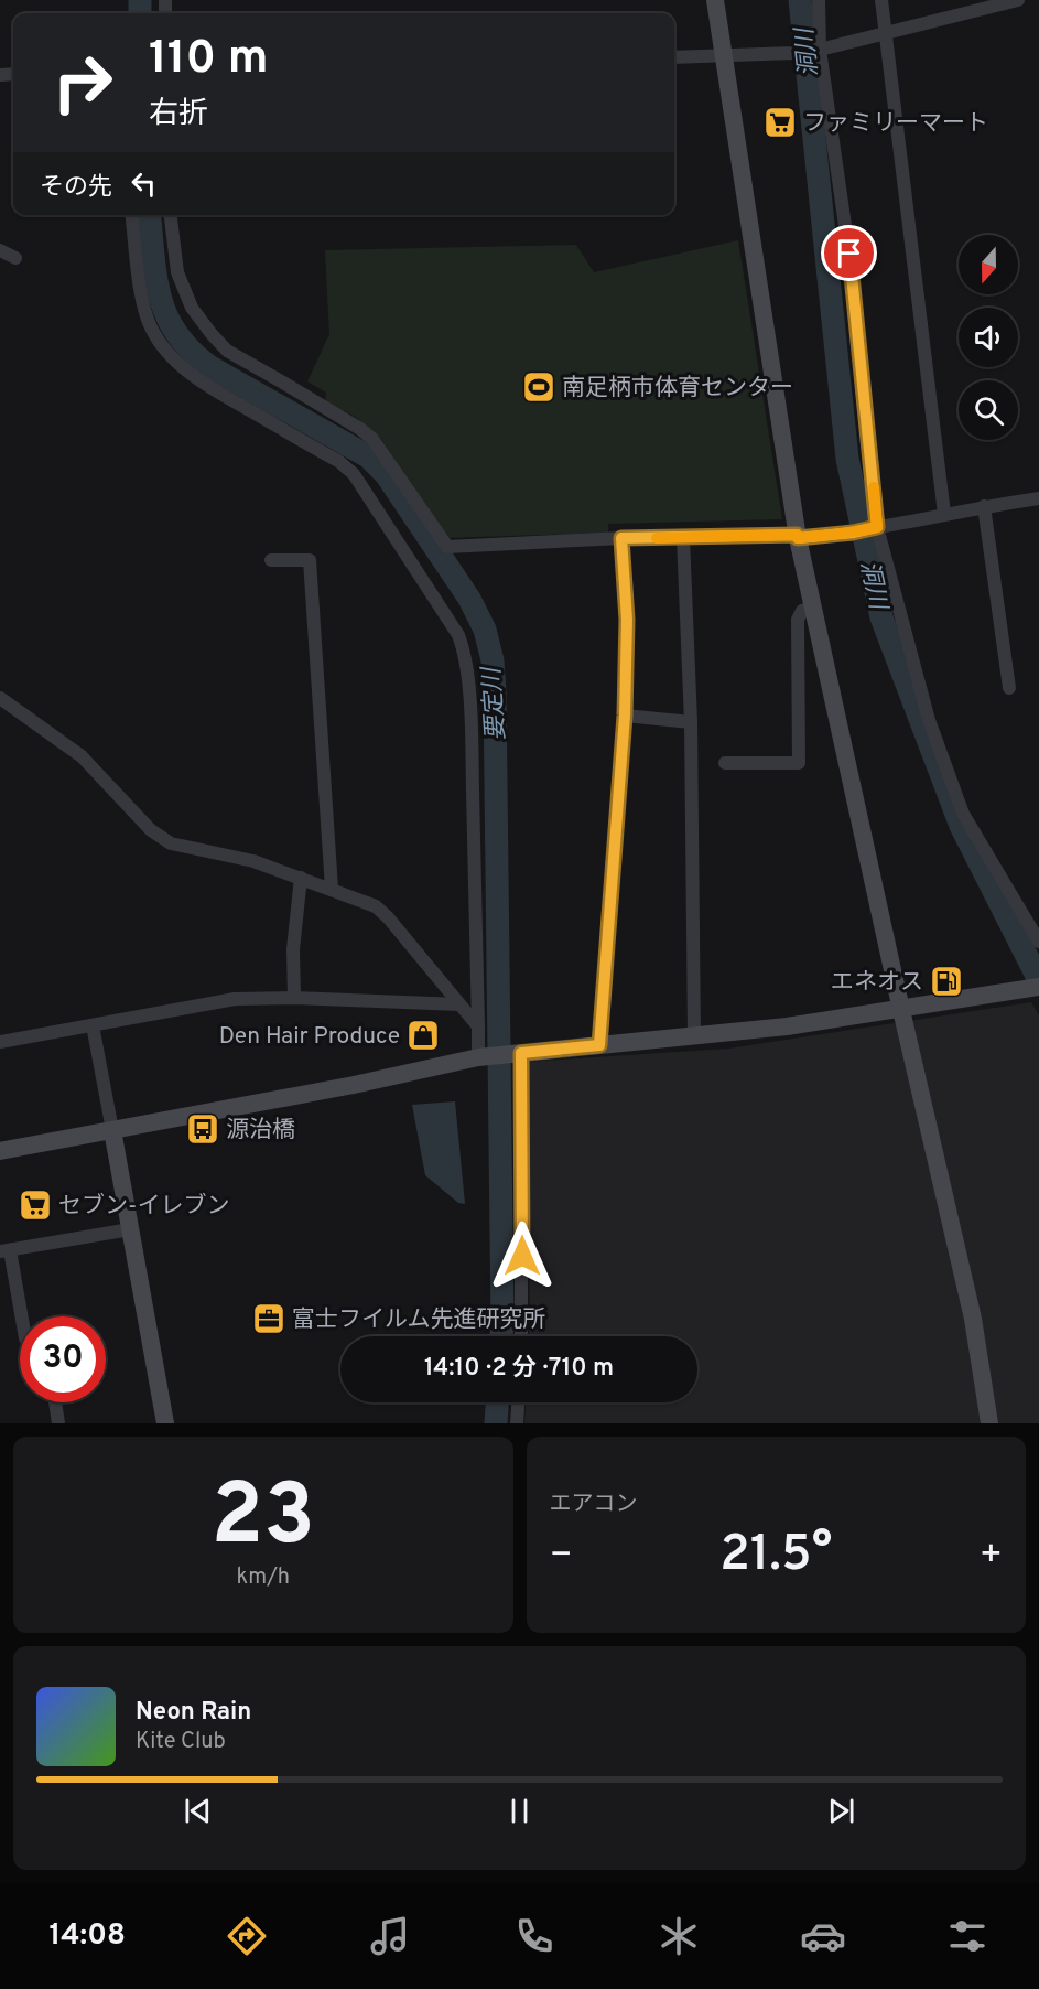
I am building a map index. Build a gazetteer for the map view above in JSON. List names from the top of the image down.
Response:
{
  "water": ["洞川", "要定川"],
  "places": {
    "supermarket": ["ファミリーマート", "セブン-イレブン"],
    "sports": ["南足柄市体育センター"],
    "fuel station": ["エネオス"],
    "shop": ["Den Hair Produce"],
    "bus stop": ["源治橋"],
    "office": ["富士フイルム先進研究所"]
  },
  "north": "bottom",
  "page": {
    "turn": ["110 m", "右折"],
    "then": "その先",
    "limit": "30",
    "trip": "14:10 · 2 分 · 710 m",
    "tile": [
      ["23", "km/h"],
      "エアコン"
    ],
    "heat": ["−", "21.5°", "+"],
    "song": ["Neon Rain", "Kite Club"],
    "tabs": "14:08"
  }
}
